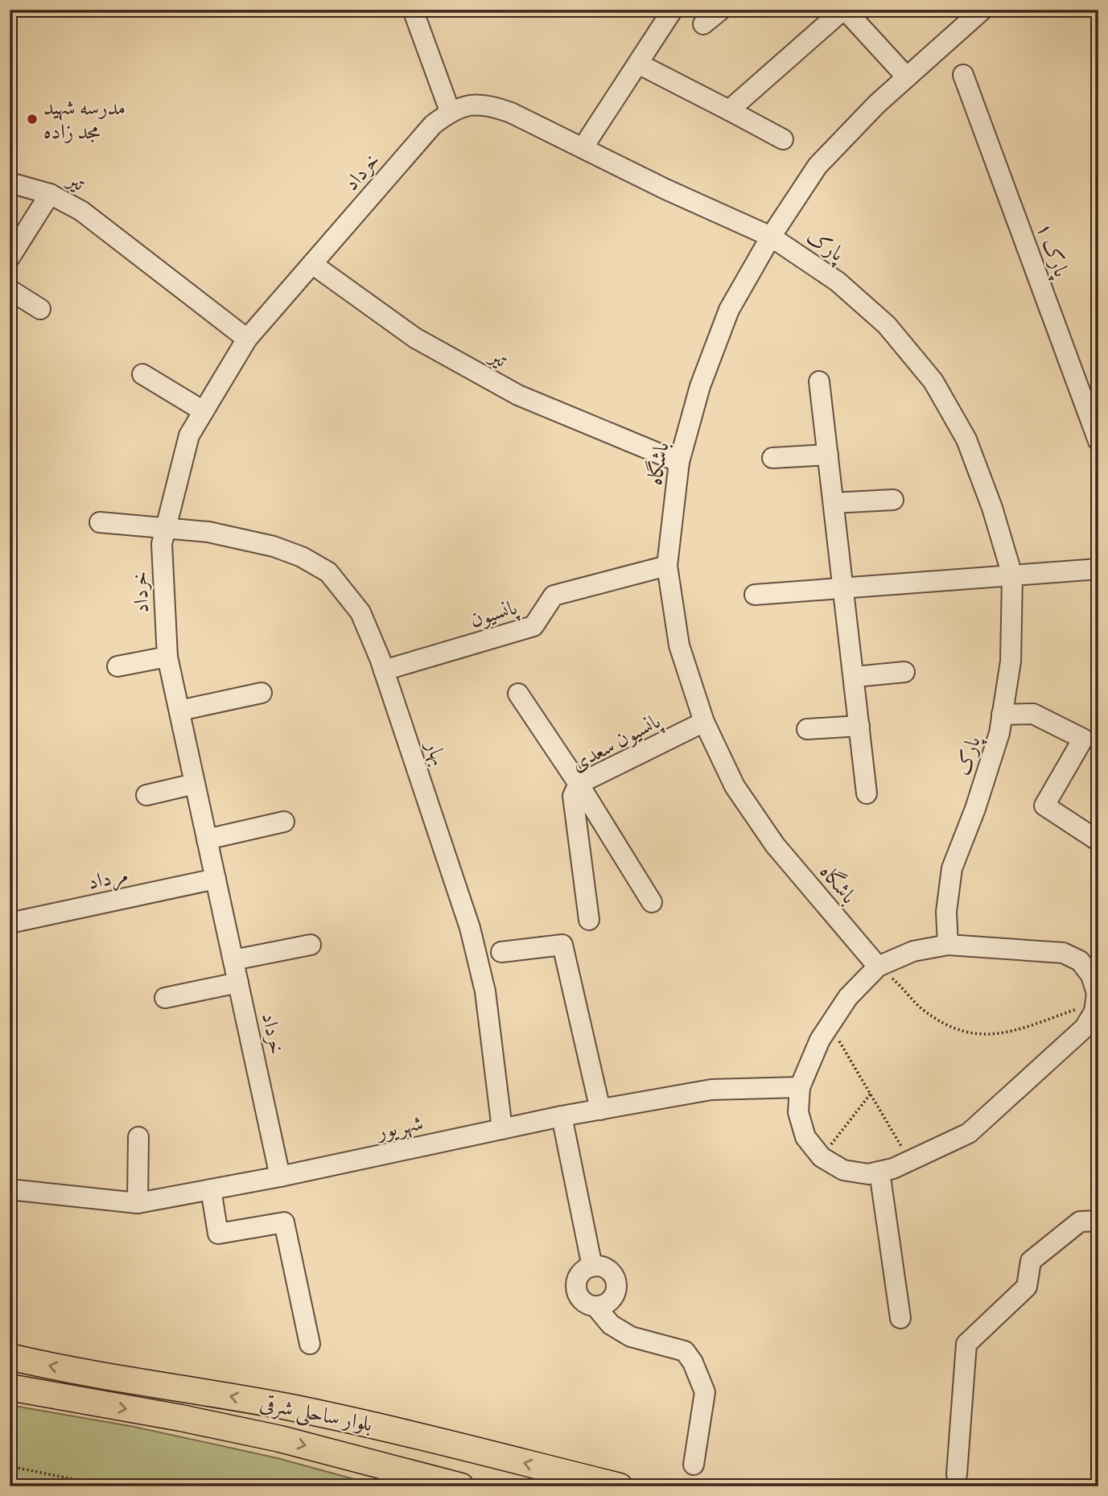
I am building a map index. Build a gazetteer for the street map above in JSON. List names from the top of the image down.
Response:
{
  "streets": {
    "main road": ["بلوار ساحلی شرقی"],
    "street": [
      "خرداد",
      "تیر",
      "پارک",
      "پارک ۱",
      "باشگاه",
      "پانسیون",
      "پانسیون سعدی",
      "بهار",
      "مرداد",
      "شهریور"
    ]
  },
  "crossings": [
    ["خرداد", "تیر"],
    ["خرداد", "پارک"],
    ["خرداد", "بهار"],
    ["خرداد", "مرداد"],
    ["خرداد", "شهریور"],
    ["تیر", "باشگاه"],
    ["پارک", "باشگاه"],
    ["باشگاه", "پانسیون"],
    ["باشگاه", "پانسیون سعدی"],
    ["پانسیون", "بهار"],
    ["بهار", "شهریور"]
  ],
  "places": ["مدرسه شهید مجد زاده"]
}
